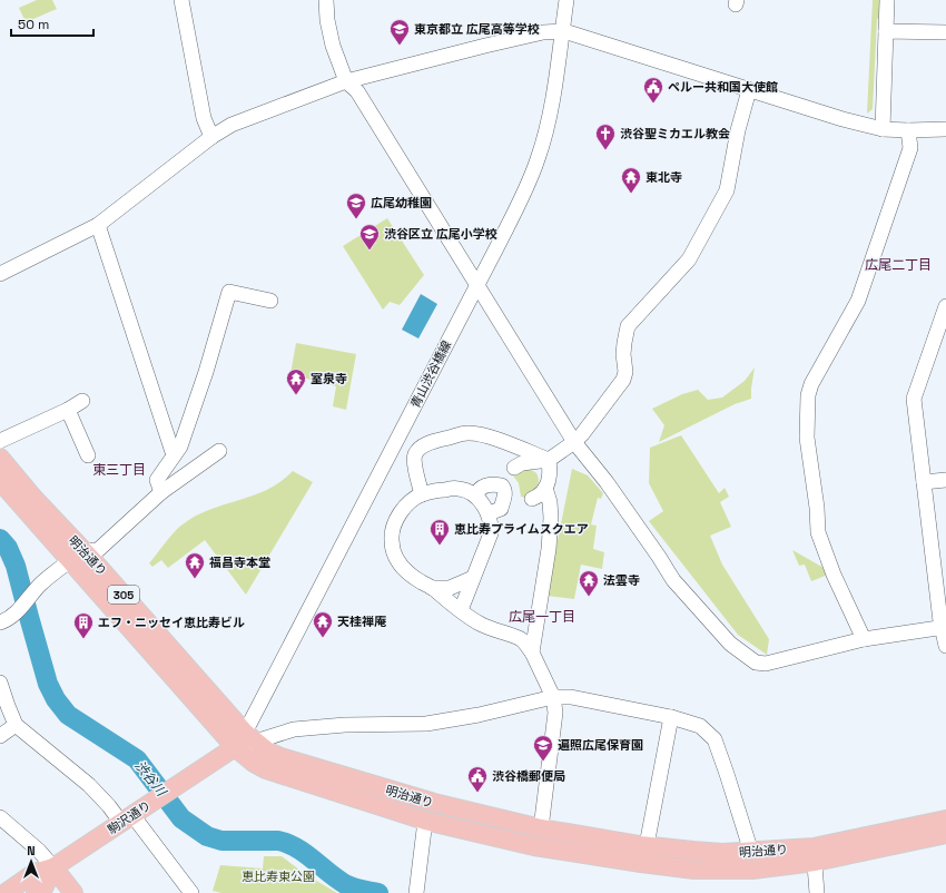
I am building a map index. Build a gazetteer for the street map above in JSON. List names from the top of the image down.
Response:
{
  "streets": {
    "main road": ["明治通り", "305", "駒沢通り"],
    "street": ["青山渋谷橋線"]
  },
  "crossings": [
    ["青山渋谷橋線", "明治通り"],
    ["青山渋谷橋線", "駒沢通り"],
    ["明治通り", "駒沢通り"]
  ],
  "districts": ["広尾二丁目", "東三丁目", "広尾一丁目"],
  "water": ["渋谷川"],
  "parks": ["恵比寿東公園"],
  "places": {
    "school or university": [
      "東京都立 広尾高等学校",
      "広尾幼稚園",
      "渋谷区立 広尾小学校",
      "遍照広尾保育園"
    ],
    "public building": ["ペルー共和国大使館", "渋谷橋郵便局"],
    "church": ["渋谷聖ミカエル教会"],
    "temple": [
      "東北寺",
      "室泉寺",
      "福昌寺本堂",
      "法雲寺",
      "天桂禅庵"
    ],
    "building": ["恵比寿プライムスクエア", "エフ・ニッセイ恵比寿ビル"]
  },
  "scale_bar": "50 m",
  "north": "top"
}
